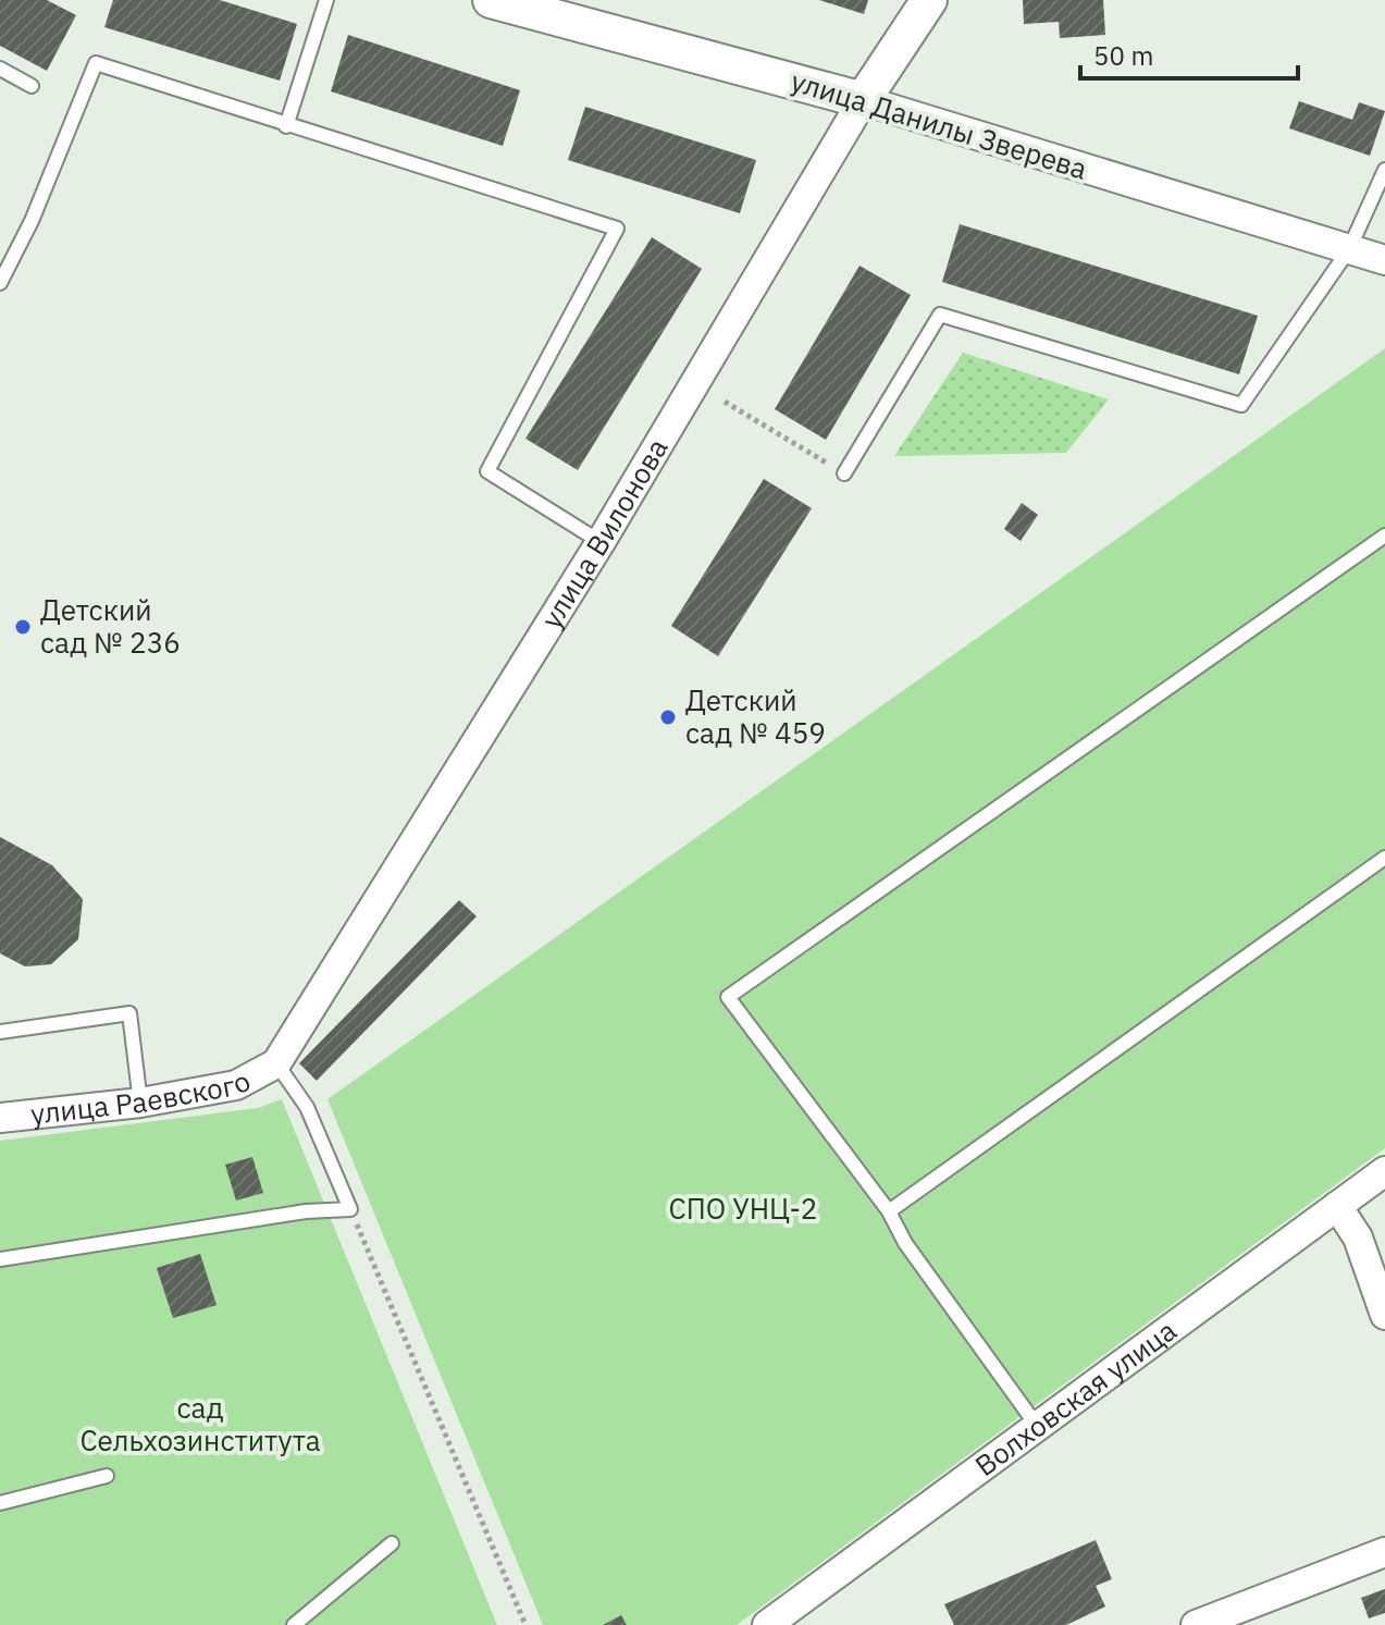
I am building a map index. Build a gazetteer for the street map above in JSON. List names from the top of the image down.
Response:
{
  "streets": {
    "street": [
      "улица Данилы Зверева",
      "улица Вилонова",
      "улица Раевского",
      "Волховская улица"
    ]
  },
  "crossings": [
    ["улица Данилы Зверева", "улица Вилонова"],
    ["улица Вилонова", "улица Раевского"]
  ],
  "parks": ["СПО УНЦ-2", "сад Сельхозинститута"],
  "places": ["Детский сад № 236", "Детский сад № 459"],
  "scale_bar": "50 m"
}
